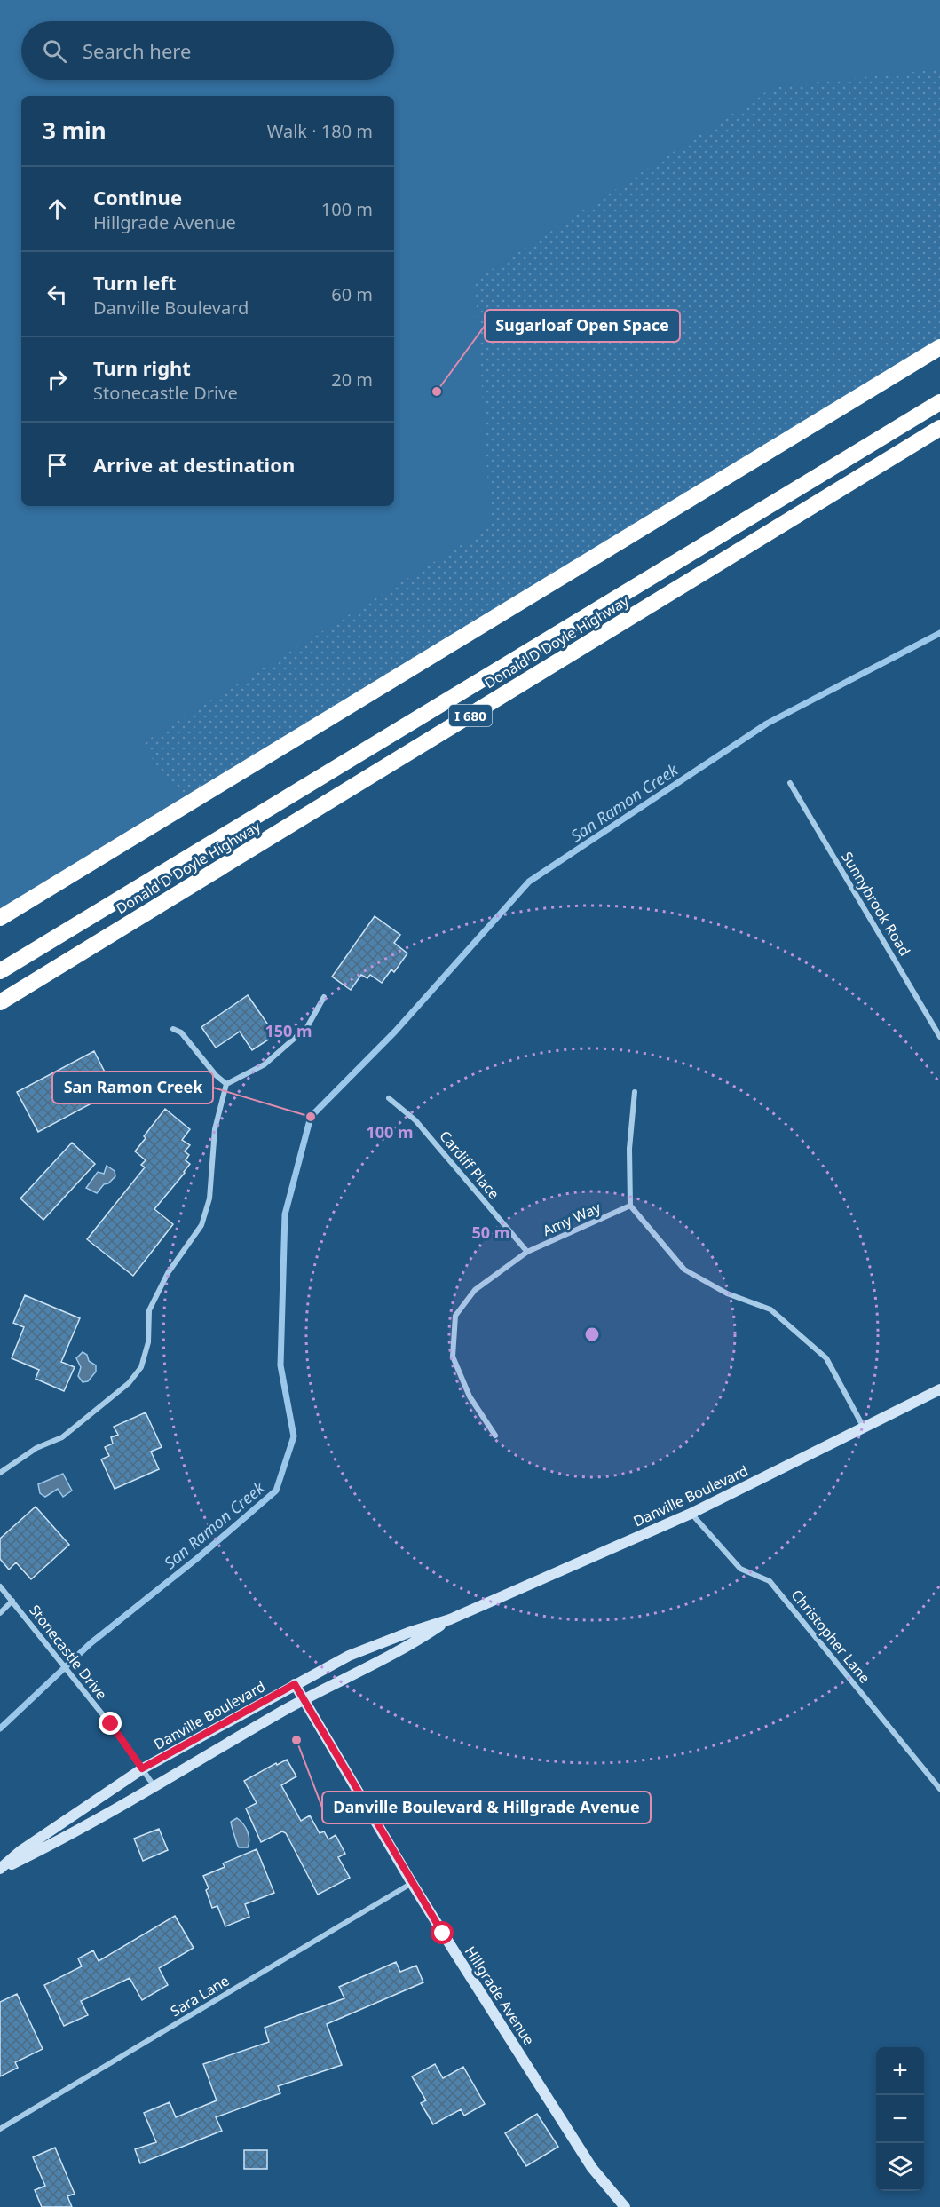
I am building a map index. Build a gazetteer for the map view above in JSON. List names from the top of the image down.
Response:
{
  "streets": {
    "highway": ["Donald D Doyle Highway", "I 680"],
    "main road": ["Danville Boulevard", "Hillgrade Avenue"],
    "street": [
      "Sunnybrook Road",
      "Cardiff Place",
      "Amy Way",
      "Christopher Lane",
      "Stonecastle Drive",
      "Sara Lane"
    ]
  },
  "crossings": [
    ["Cardiff Place", "Amy Way"],
    ["Danville Boulevard", "Christopher Lane"],
    ["Danville Boulevard", "Stonecastle Drive"],
    ["Danville Boulevard", "Hillgrade Avenue"],
    ["Sara Lane", "Hillgrade Avenue"]
  ],
  "water": ["San Ramon Creek"],
  "places": ["Sugarloaf Open Space", "San Ramon Creek", "Danville Boulevard & Hillgrade Avenue"],
  "page": {
    "search": "Search here",
    "heading": ["3 min", "Walk · 180 m"],
    "list": [
      ["Continue", "Hillgrade Avenue", "100 m"],
      ["Turn left", "Danville Boulevard", "60 m"],
      ["Turn right", "Stonecastle Drive", "20 m"],
      "Arrive at destination"
    ],
    "map_buttons": ["+", "−"]
  },
  "rings": ["150 m", "100 m", "50 m"]
}
